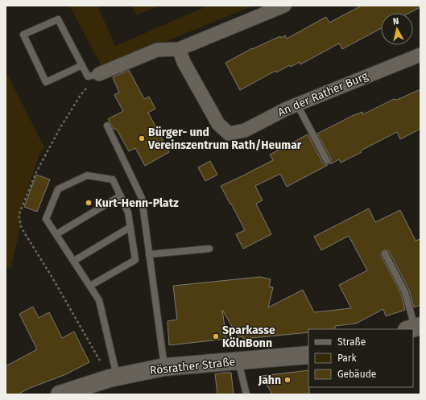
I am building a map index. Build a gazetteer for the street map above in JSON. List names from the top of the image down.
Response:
{
  "streets": {
    "main road": ["Rösrather Straße"],
    "street": ["An der Rather Burg"]
  },
  "places": [
    "Bürger- und Vereinszentrum Rath/Heumar",
    "Kurt-Henn-Platz",
    "Sparkasse KölnBonn",
    "Jahn"
  ],
  "legend": ["Straße", "Park", "Gebäude"],
  "north": "top"
}
